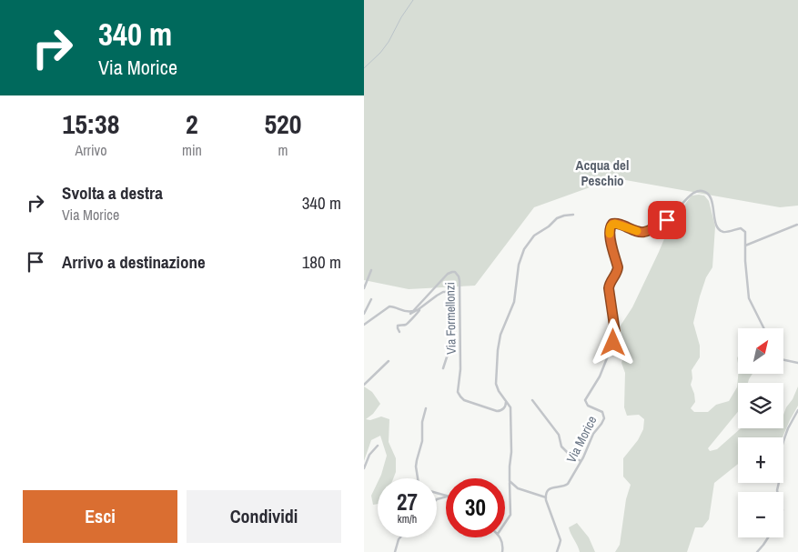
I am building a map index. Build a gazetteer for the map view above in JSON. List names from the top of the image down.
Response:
{
  "streets": {
    "street": ["Via Formellonzi", "Via Morice"]
  },
  "districts": ["Acqua del Peschio"],
  "north": "top right",
  "page": {
    "turn": ["340 m", "Via Morice"],
    "eta": [
      "15:38",
      "Arrivo",
      "2",
      "min",
      "520",
      "m"
    ],
    "list": [
      {
        "name": "Svolta a destra",
        "note": "Via Morice",
        "value": "340 m"
      },
      {
        "name": "Arrivo a destinazione",
        "value": "180 m"
      }
    ],
    "map_buttons": ["+", "−"],
    "speed": "27 km/h",
    "limit": "30",
    "buttons": ["Esci", "Condividi"]
  }
}
